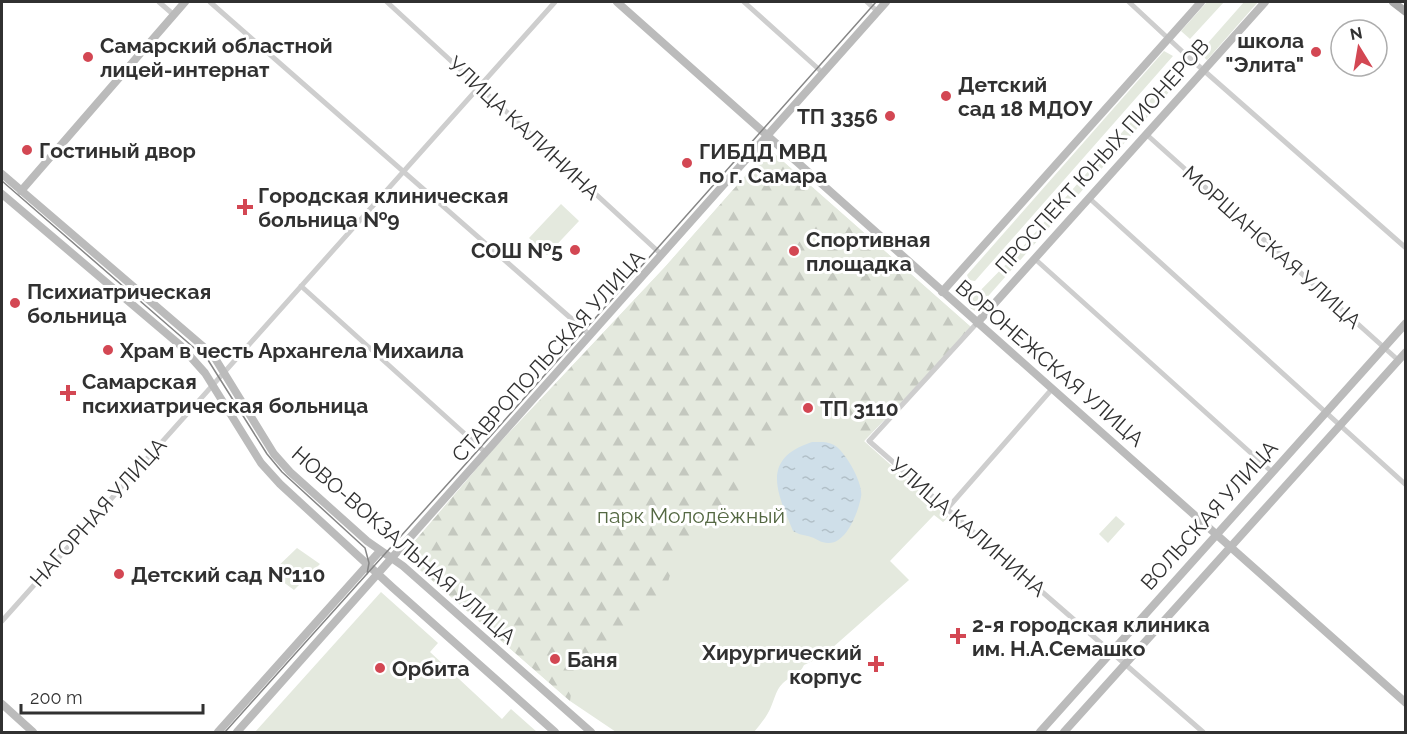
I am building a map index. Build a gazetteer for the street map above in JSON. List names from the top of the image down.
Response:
{
  "streets": {
    "street": [
      "УЛИЦА КАЛИНИНА",
      "ПРОСПЕКТ ЮНЫХ ПИОНЕРОВ",
      "МОРШАНСКАЯ УЛИЦА",
      "СТАВРОПОЛЬСКАЯ УЛИЦА",
      "ВОРОНЕЖСКАЯ УЛИЦА",
      "НАГОРНАЯ УЛИЦА",
      "ВОЛЬСКАЯ УЛИЦА",
      "НОВО-ВОКЗАЛЬНАЯ УЛИЦА"
    ]
  },
  "crossings": [
    ["УЛИЦА КАЛИНИНА", "ПРОСПЕКТ ЮНЫХ ПИОНЕРОВ"],
    ["УЛИЦА КАЛИНИНА", "СТАВРОПОЛЬСКАЯ УЛИЦА"],
    ["УЛИЦА КАЛИНИНА", "НАГОРНАЯ УЛИЦА"],
    ["УЛИЦА КАЛИНИНА", "ВОЛЬСКАЯ УЛИЦА"],
    ["ПРОСПЕКТ ЮНЫХ ПИОНЕРОВ", "МОРШАНСКАЯ УЛИЦА"],
    ["ПРОСПЕКТ ЮНЫХ ПИОНЕРОВ", "ВОРОНЕЖСКАЯ УЛИЦА"],
    ["МОРШАНСКАЯ УЛИЦА", "ВОЛЬСКАЯ УЛИЦА"],
    ["СТАВРОПОЛЬСКАЯ УЛИЦА", "ВОРОНЕЖСКАЯ УЛИЦА"],
    ["СТАВРОПОЛЬСКАЯ УЛИЦА", "НОВО-ВОКЗАЛЬНАЯ УЛИЦА"],
    ["ВОРОНЕЖСКАЯ УЛИЦА", "ВОЛЬСКАЯ УЛИЦА"],
    ["НАГОРНАЯ УЛИЦА", "НОВО-ВОКЗАЛЬНАЯ УЛИЦА"]
  ],
  "parks": ["парк Молодёжный"],
  "places": {
    "other": [
      "школа \"Элита\"",
      "Самарский областной лицей-интернат",
      "Детский сад 18 МДОУ",
      "ТП 3356",
      "Гостиный двор",
      "ГИБДД МВД по г. Самара",
      "СОШ №5",
      "Спортивная площадка",
      "Психиатрическая больница",
      "Храм в честь Архангела Михаила",
      "ТП 3110",
      "Детский сад №110",
      "Баня",
      "Орбита"
    ],
    "health": [
      "Городская клиническая больница №9",
      "Самарская психиатрическая больница",
      "2-я городская клиника им. Н.А.Семашко",
      "Хирургический корпус"
    ]
  },
  "scale_bar": "200 m",
  "north": "top"
}
